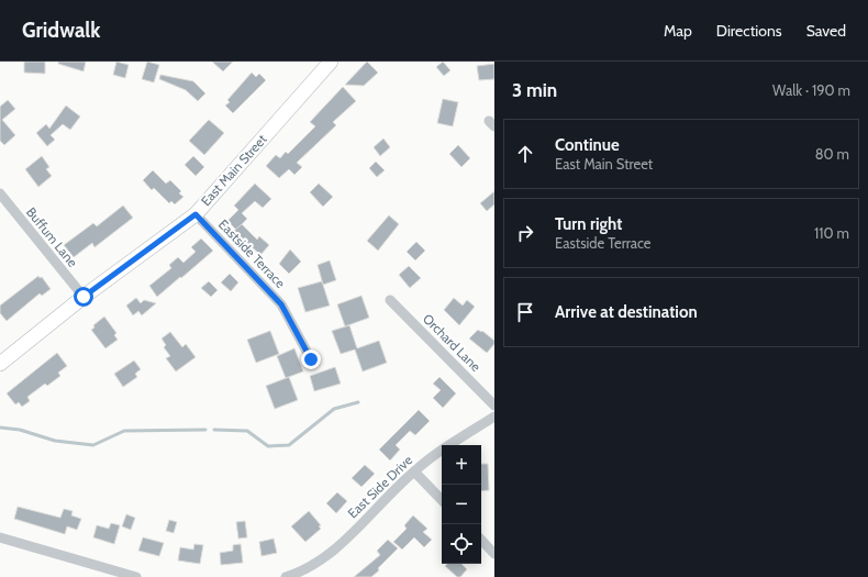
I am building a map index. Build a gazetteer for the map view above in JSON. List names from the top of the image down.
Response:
{
  "streets": {
    "main road": ["East Main Street"],
    "street": [
      "Buffum Lane",
      "Eastside Terrace",
      "Orchard Lane",
      "East Side Drive"
    ]
  },
  "crossings": [
    ["East Main Street", "Buffum Lane"],
    ["East Main Street", "Eastside Terrace"]
  ],
  "page": {
    "header": "Gridwalk",
    "nav": ["Map", "Directions", "Saved"],
    "heading": ["3 min", "Walk · 190 m"],
    "list": [
      ["Continue", "East Main Street", "80 m"],
      ["Turn right", "Eastside Terrace", "110 m"],
      "Arrive at destination"
    ],
    "map_buttons": ["+", "−"]
  }
}
